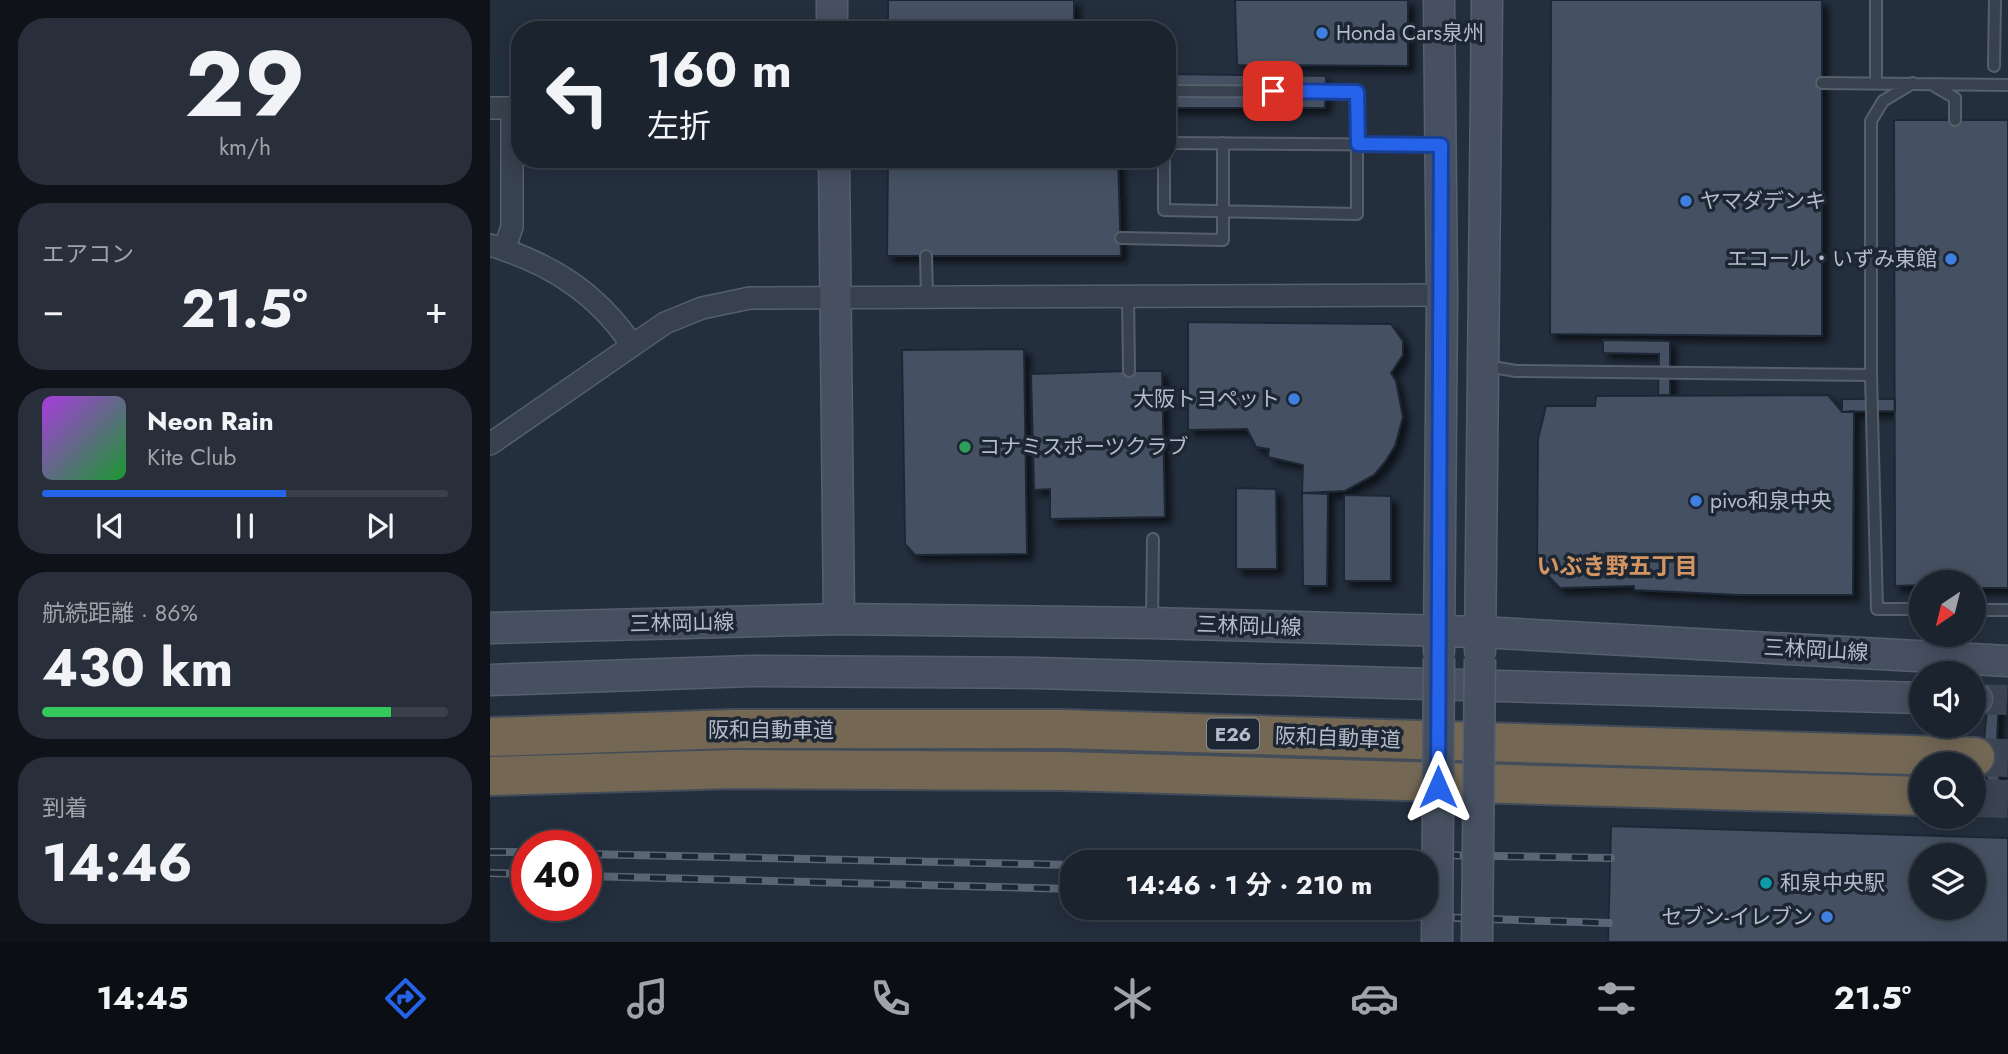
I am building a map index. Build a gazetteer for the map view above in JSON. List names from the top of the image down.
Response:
{
  "streets": {
    "highway": ["阪和自動車道", "E26"],
    "main road": ["三林岡山線"]
  },
  "districts": ["いぶき野五丁目"],
  "places": [
    "Honda Cars泉州",
    "ヤマダデンキ",
    "エコール・いずみ東館",
    "大阪トヨペット",
    "コナミスポーツクラブ",
    "pivo和泉中央",
    "和泉中央駅",
    "セブン-イレブン"
  ],
  "north": "bottom left",
  "page": {
    "tile": [
      ["29", "km/h"],
      "エアコン",
      ["航続距離 · 86%", "430 km"],
      ["到着", "14:46"]
    ],
    "turn": ["160 m", "左折"],
    "heat": ["−", "21.5°", "+"],
    "song": ["Neon Rain", "Kite Club"],
    "limit": "40",
    "trip": "14:46 · 1 分 · 210 m",
    "tabs": ["14:45", "21.5°"]
  }
}
